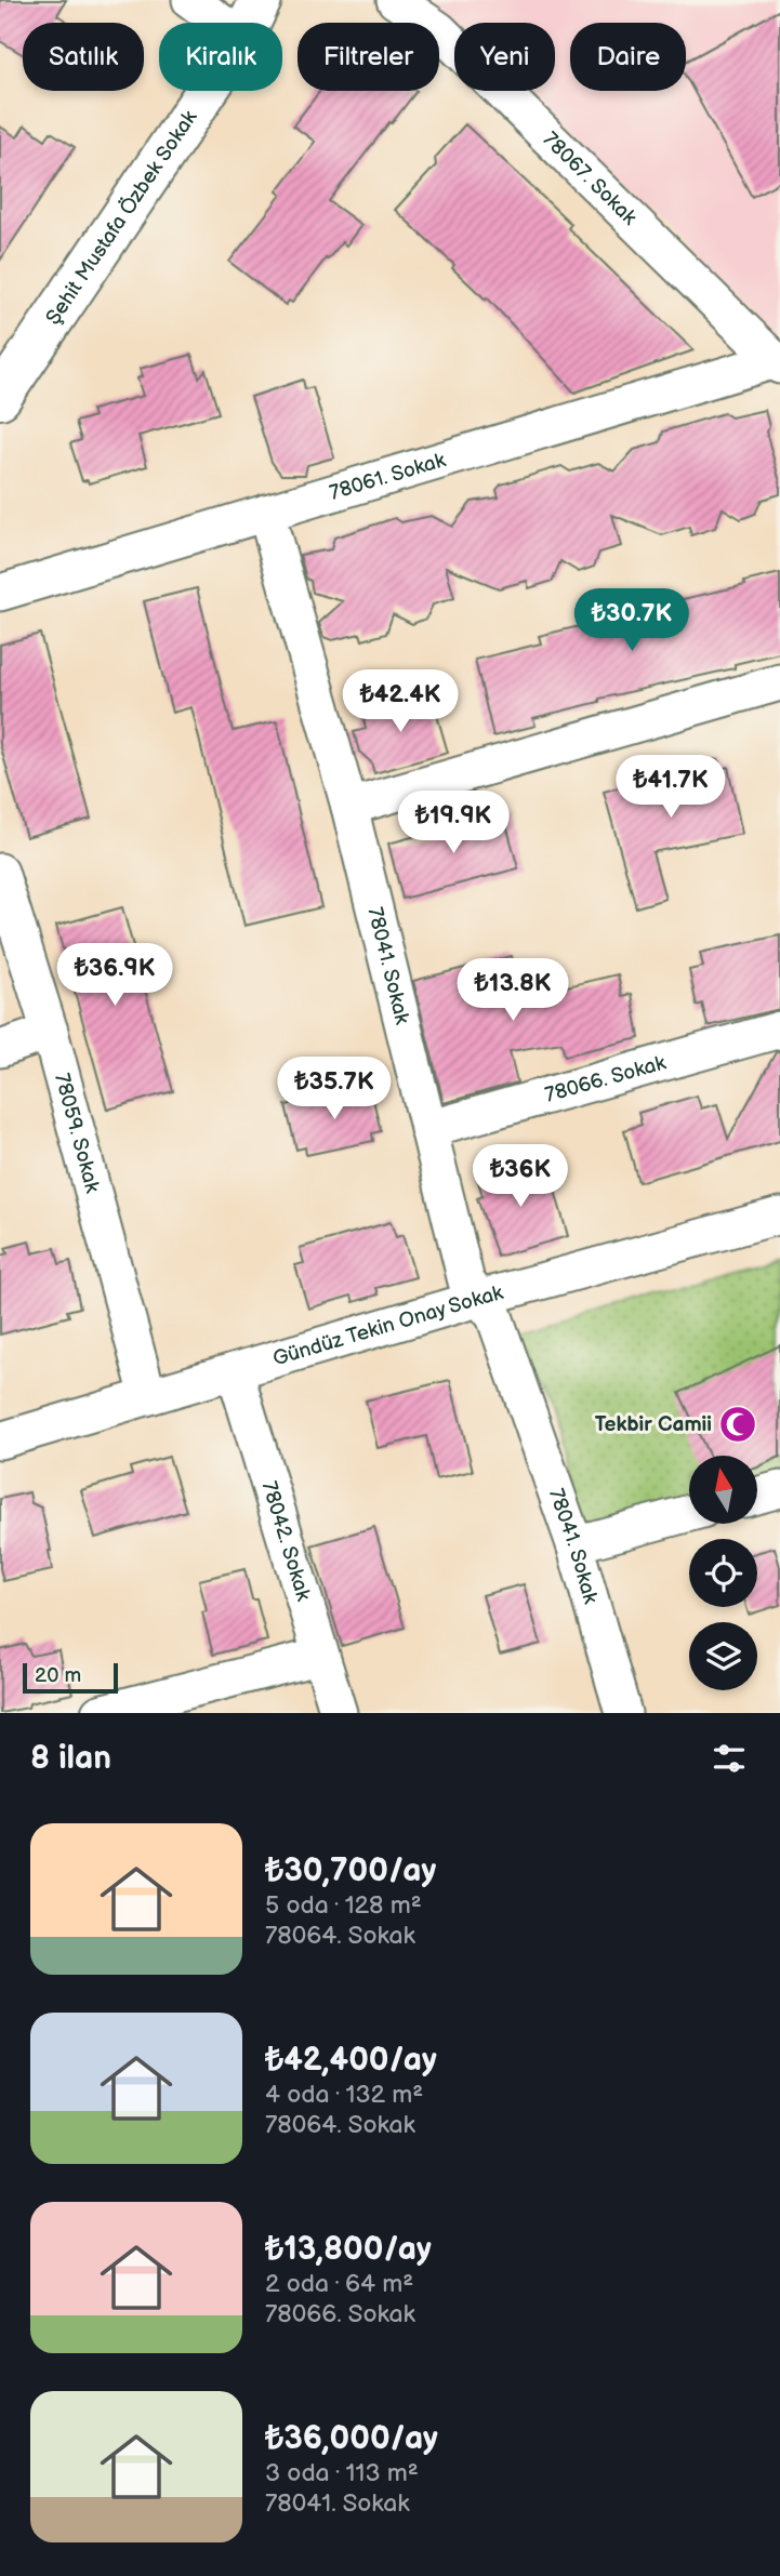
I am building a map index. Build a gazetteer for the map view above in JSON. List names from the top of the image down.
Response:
{
  "streets": {
    "main road": ["Şehit Mustafa Özbek Sokak"],
    "street": [
      "78067. Sokak",
      "78061. Sokak",
      "78041. Sokak",
      "78066. Sokak",
      "78059. Sokak",
      "Gündüz Tekin Onay Sokak",
      "78042. Sokak"
    ]
  },
  "crossings": [
    ["78067. Sokak", "78061. Sokak"],
    ["78061. Sokak", "78041. Sokak"],
    ["78041. Sokak", "78066. Sokak"],
    ["78041. Sokak", "Gündüz Tekin Onay Sokak"],
    ["78059. Sokak", "Gündüz Tekin Onay Sokak"],
    ["Gündüz Tekin Onay Sokak", "78042. Sokak"]
  ],
  "places": {
    "mosque": ["Tekbir Camii"]
  },
  "scale_bar": "20 m",
  "north": "top",
  "page": {
    "chip": [
      "Satılık",
      "Kiralık",
      "Filtreler",
      "Yeni",
      "Daire"
    ],
    "price": [
      "₺30.7K",
      "₺42.4K",
      "₺41.7K",
      "₺19.9K",
      "₺36.9K",
      "₺13.8K",
      "₺35.7K",
      "₺36K"
    ],
    "scale": "20 m",
    "heading": "8 ilan",
    "list": [
      {
        "name": "₺30,700/ay",
        "note": "5 oda · 128 m² · 78064. Sokak"
      },
      {
        "name": "₺42,400/ay",
        "note": "4 oda · 132 m² · 78064. Sokak"
      },
      {
        "name": "₺13,800/ay",
        "note": "2 oda · 64 m² · 78066. Sokak"
      },
      {
        "name": "₺36,000/ay",
        "note": "3 oda · 113 m² · 78041. Sokak"
      }
    ]
  }
}
